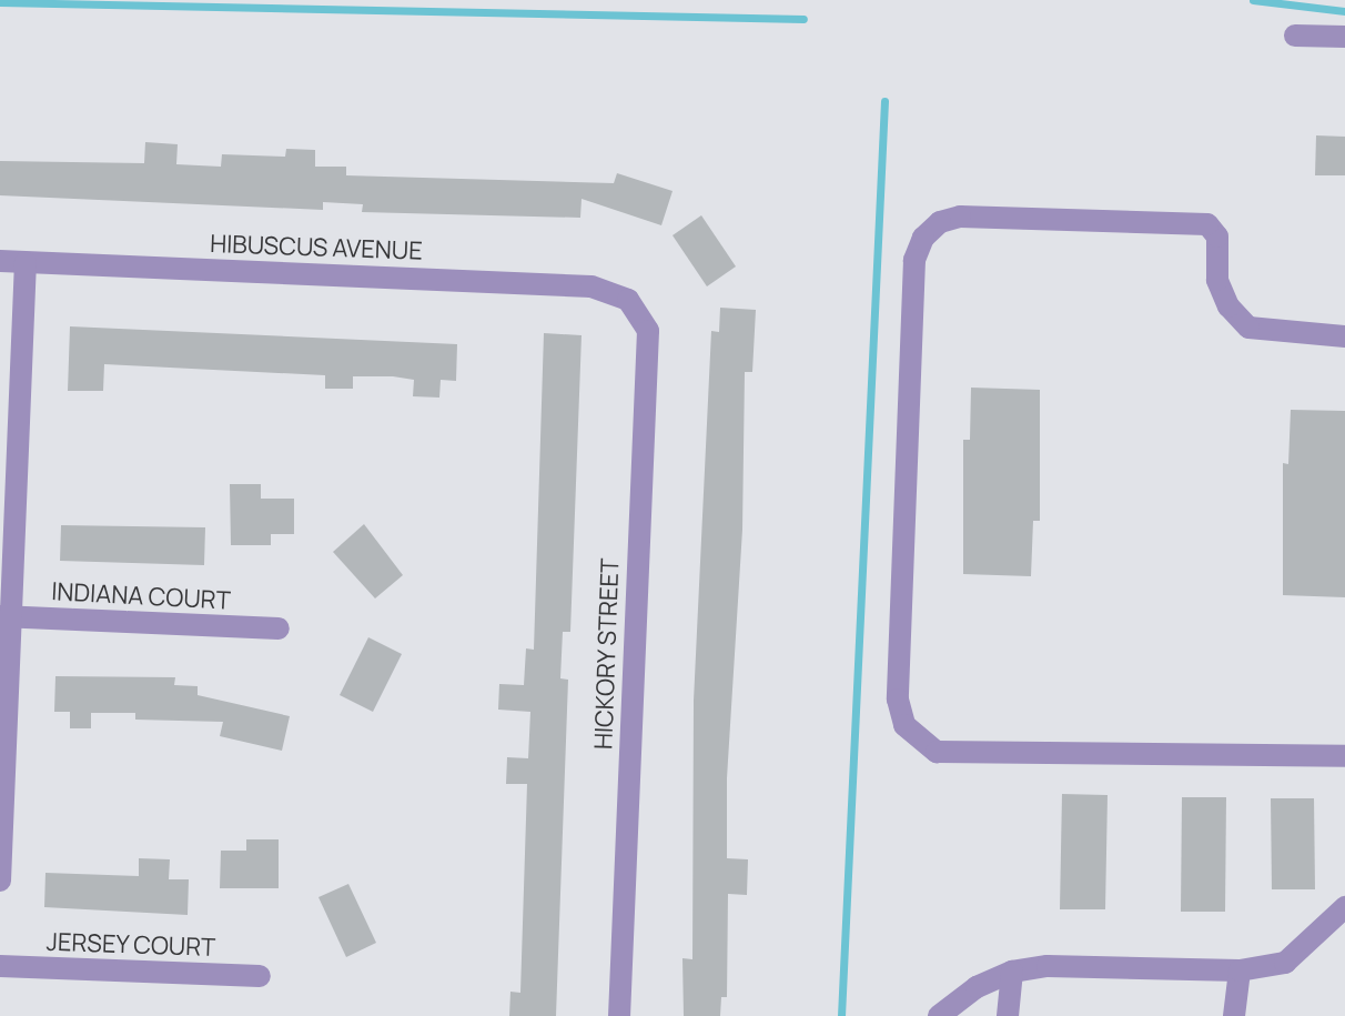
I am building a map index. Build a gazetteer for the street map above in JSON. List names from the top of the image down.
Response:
{
  "streets": {
    "street": [
      "HIBUSCUS AVENUE",
      "INDIANA COURT",
      "HICKORY STREET",
      "JERSEY COURT"
    ]
  },
  "crossings": [
    ["HIBUSCUS AVENUE", "HICKORY STREET"]
  ]
}
